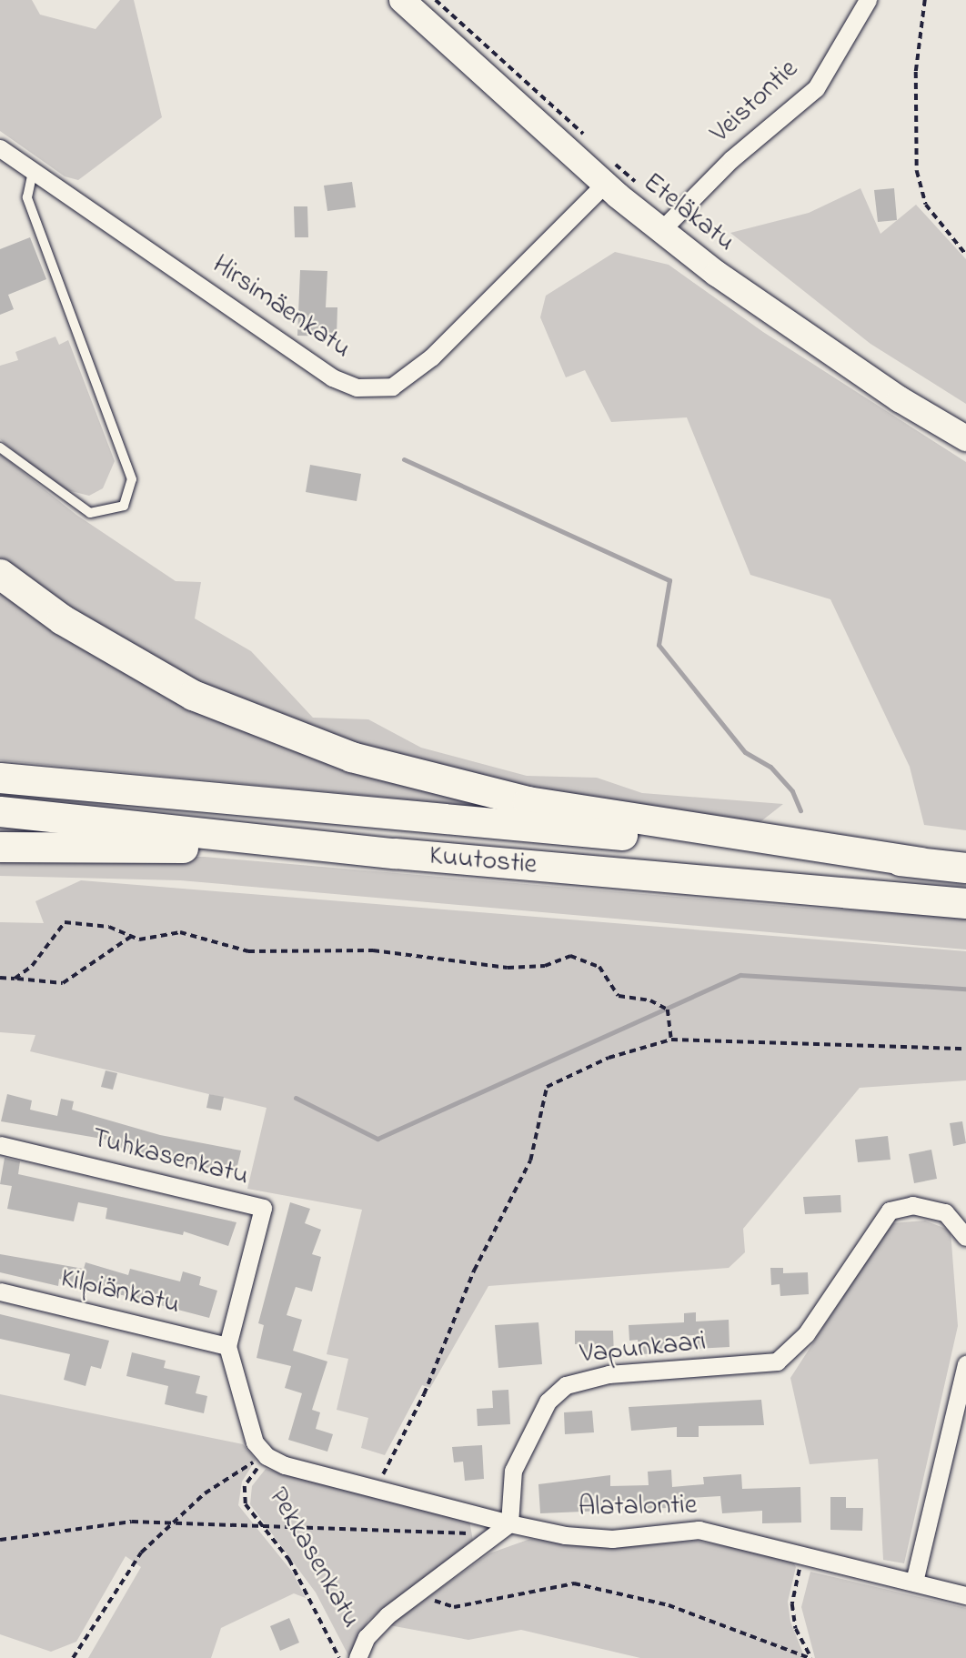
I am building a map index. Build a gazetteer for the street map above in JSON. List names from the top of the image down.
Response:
{
  "streets": {
    "highway": ["Kuutostie"],
    "main road": ["Eteläkatu"],
    "street": [
      "Veistontie",
      "Hirsimäenkatu",
      "Tuhkasenkatu",
      "Kilpiänkatu",
      "Vapunkaari",
      "Alatalontie",
      "Pekkasenkatu"
    ]
  },
  "crossings": [
    ["Veistontie", "Eteläkatu"],
    ["Eteläkatu", "Hirsimäenkatu"],
    ["Tuhkasenkatu", "Kilpiänkatu"],
    ["Tuhkasenkatu", "Pekkasenkatu"],
    ["Kilpiänkatu", "Pekkasenkatu"],
    ["Vapunkaari", "Alatalontie"]
  ]
}
